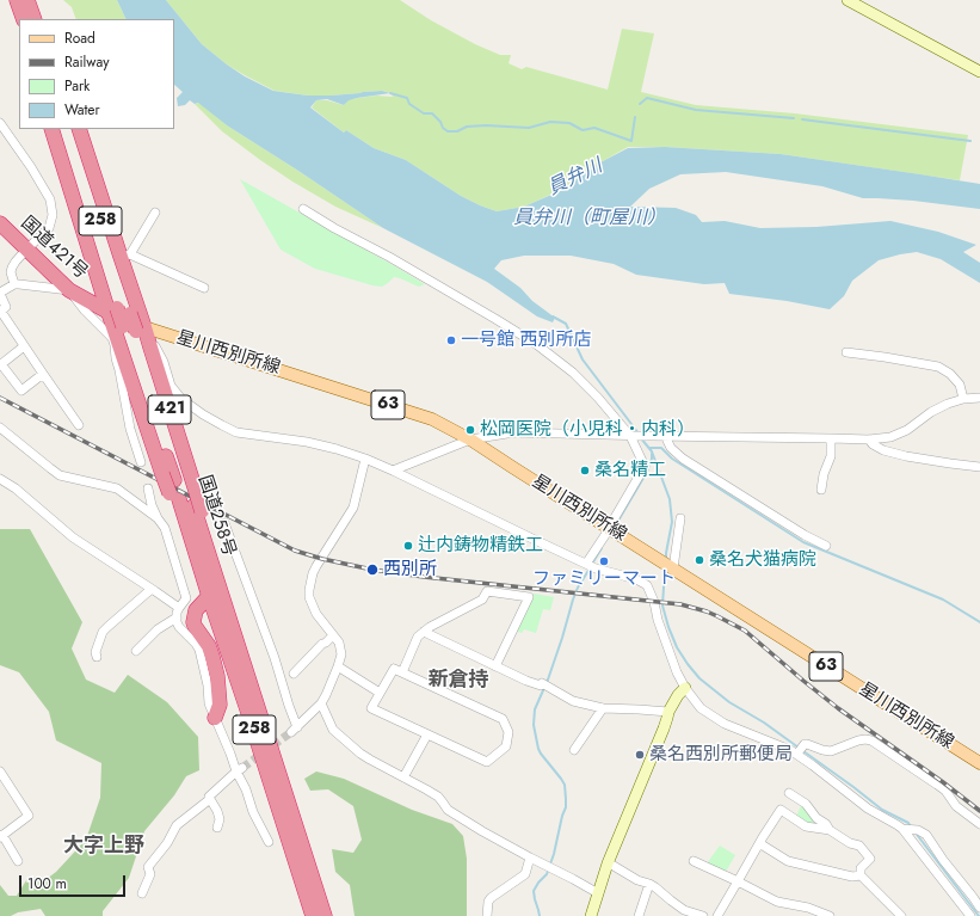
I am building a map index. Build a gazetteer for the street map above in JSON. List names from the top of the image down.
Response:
{
  "streets": {
    "highway": [
      "258",
      "国道421号",
      "421",
      "国道258号"
    ],
    "main road": ["星川西別所線", "63"]
  },
  "crossings": [
    ["国道421号", "星川西別所線"],
    ["国道421号", "421"],
    ["国道421号", "国道258号"],
    ["星川西別所線", "421"],
    ["星川西別所線", "国道258号"],
    ["421", "国道258号"]
  ],
  "districts": ["新倉持", "大字上野"],
  "water": ["員弁川", "員弁川（町屋川）"],
  "places": [
    "一号館 西別所店",
    "松岡医院（小児科・内科）",
    "桑名精工",
    "辻内鋳物精鉄工",
    "桑名犬猫病院",
    "ファミリーマート",
    "西別所",
    "桑名西別所郵便局"
  ],
  "legend": [
    "Road",
    "Railway",
    "Park",
    "Water"
  ],
  "scale_bar": "100 m"
}
